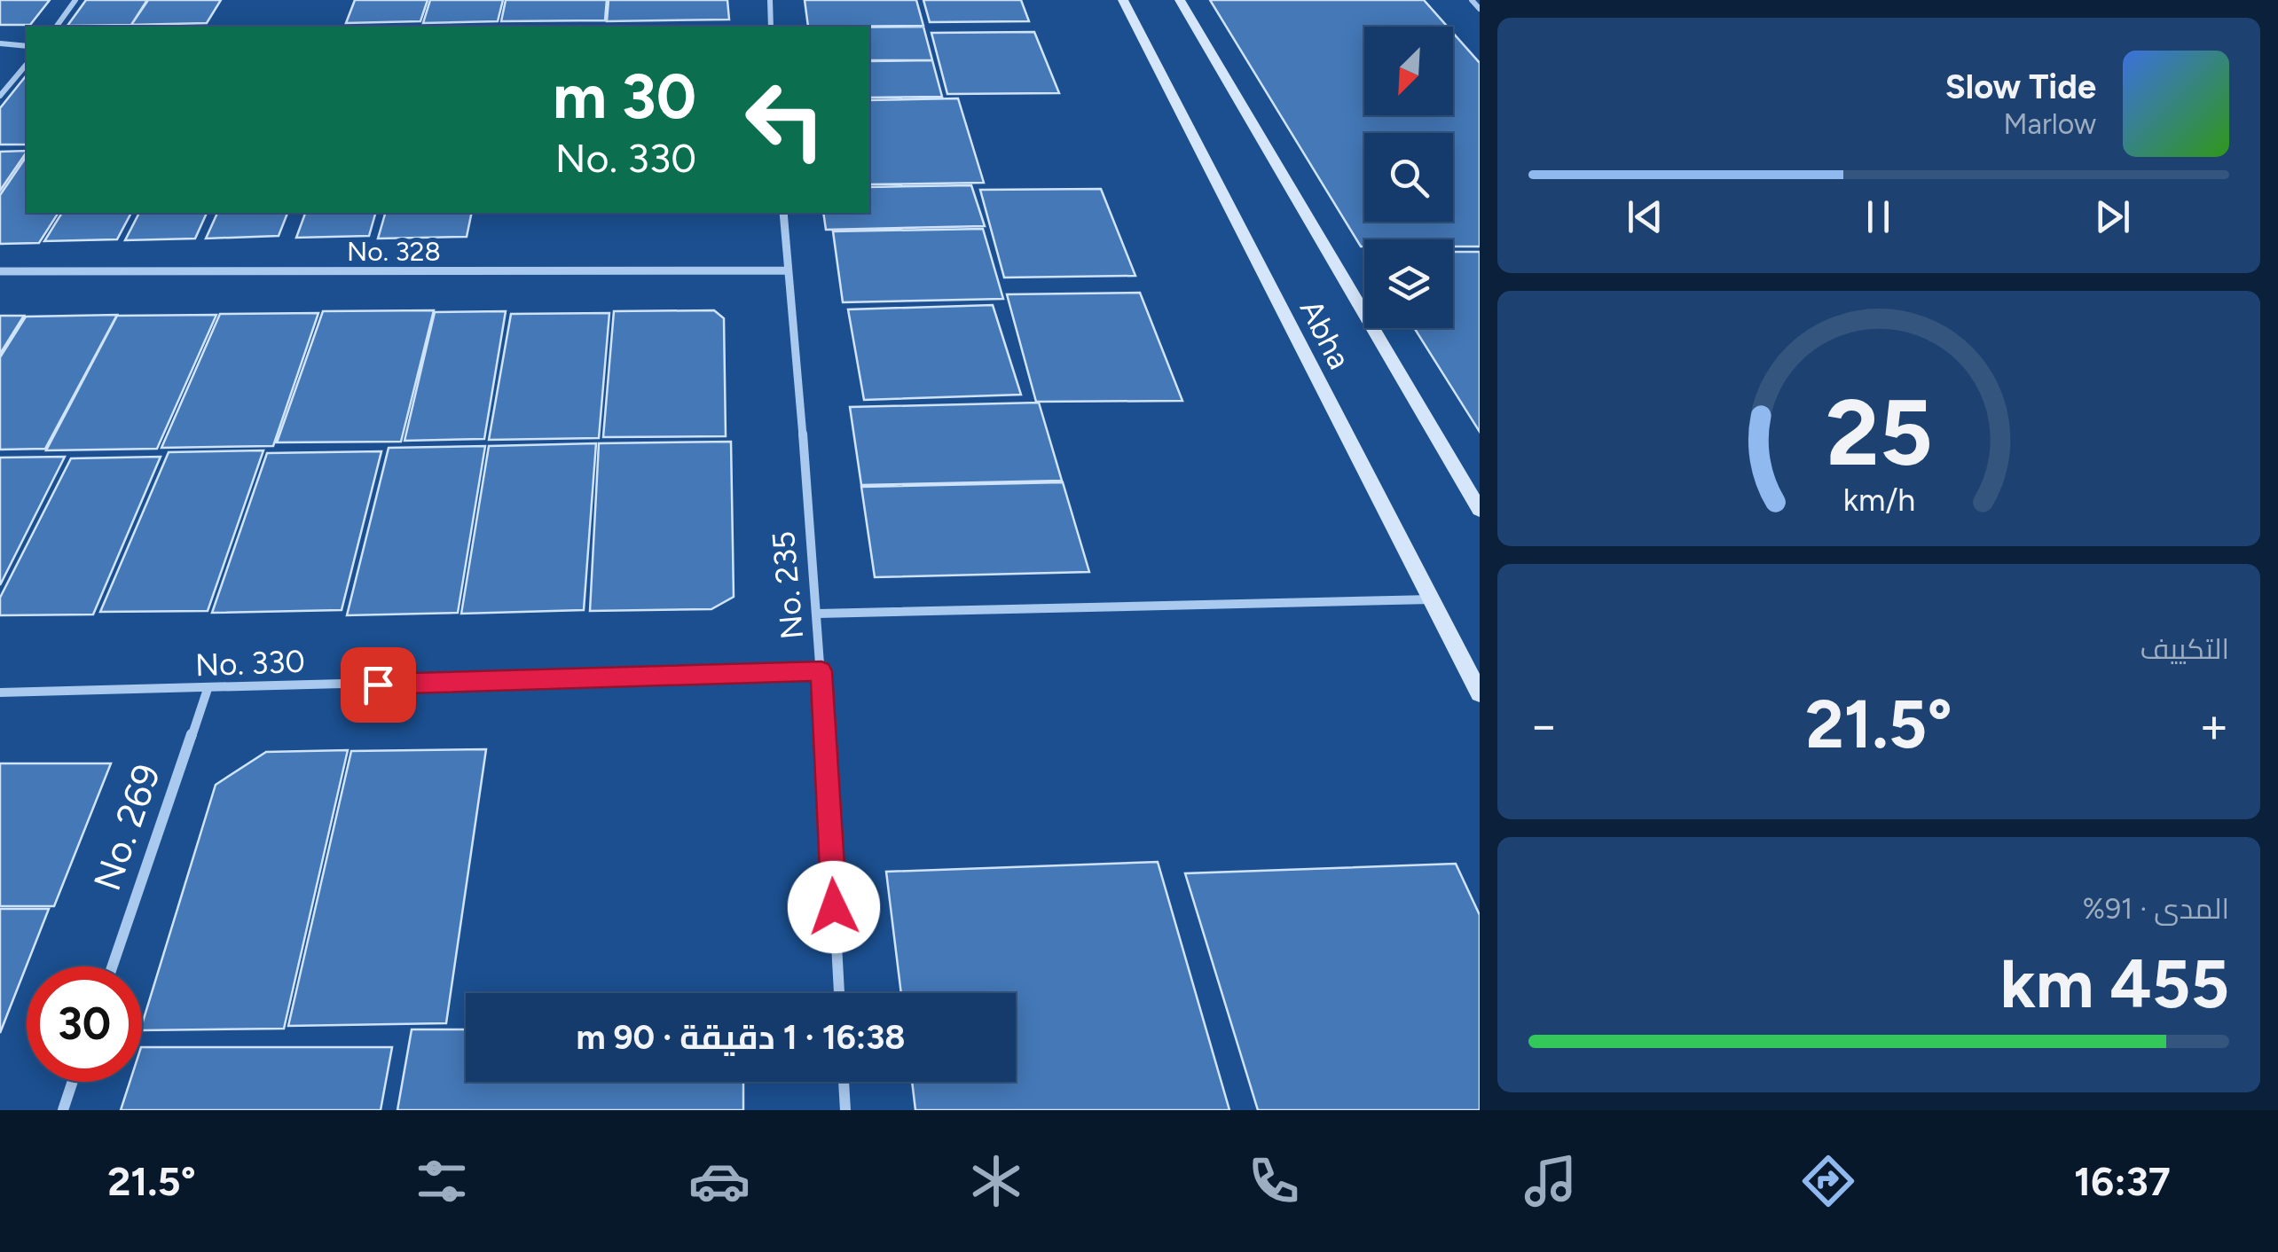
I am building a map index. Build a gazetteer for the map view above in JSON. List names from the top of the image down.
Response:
{
  "streets": {
    "street": [
      "No. 328",
      "Abha",
      "No. 235",
      "No. 330",
      "No. 269"
    ]
  },
  "crossings": [
    ["No. 328", "No. 235"],
    ["No. 235", "No. 330"],
    ["No. 330", "No. 269"]
  ],
  "north": "bottom left",
  "page": {
    "turn": ["30 m", "No. 330"],
    "song": ["Slow Tide", "Marlow"],
    "tile": [
      "التكييف",
      ["المدى · 91%", "455 km"]
    ],
    "heat": ["−", "21.5°", "+"],
    "limit": "30",
    "trip": "16:38 · 1 دقيقة · 90 m",
    "tabs": ["16:37", "21.5°"],
    "gauge": ["25", "km/h"]
  }
}
